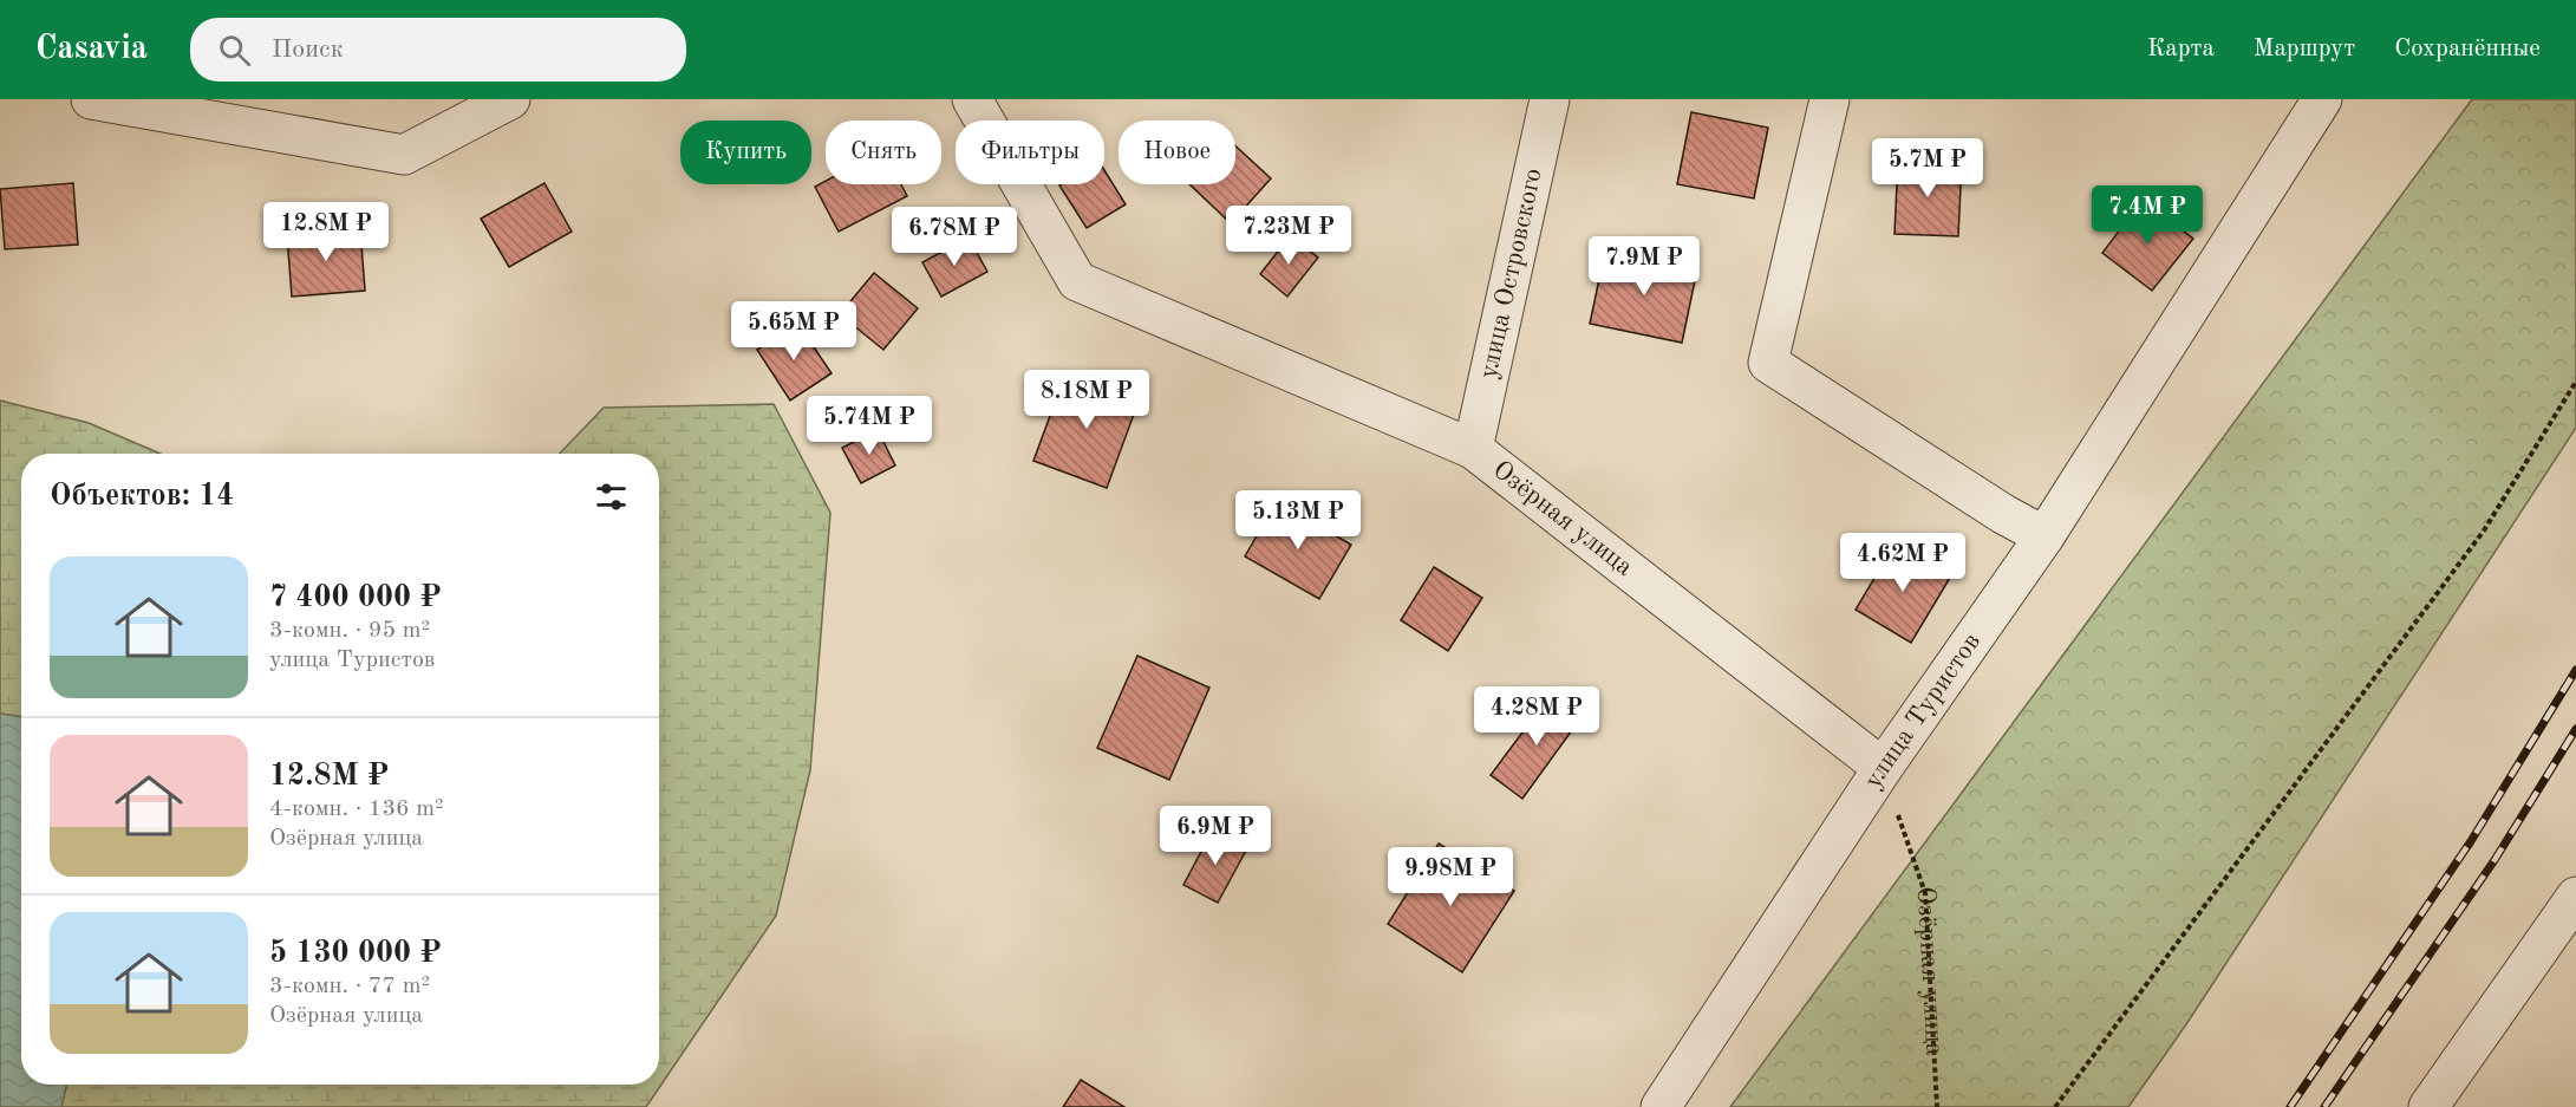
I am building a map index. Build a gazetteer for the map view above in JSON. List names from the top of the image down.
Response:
{
  "streets": {
    "street": ["улица Островского", "Озёрная улица", "улица Туристов"]
  },
  "crossings": [
    ["улица Островского", "Озёрная улица"],
    ["Озёрная улица", "улица Туристов"]
  ],
  "page": {
    "header": "Casavia",
    "search": "Поиск",
    "nav": ["Карта", "Маршрут", "Сохранённые"],
    "chip": [
      "Купить",
      "Снять",
      "Фильтры",
      "Новое"
    ],
    "price": [
      "5.7M ₽",
      "7.4M ₽",
      "12.8M ₽",
      "7.23M ₽",
      "6.78M ₽",
      "7.9M ₽",
      "5.65M ₽",
      "8.18M ₽",
      "5.74M ₽",
      "5.13M ₽",
      "4.62M ₽",
      "4.28M ₽",
      "6.9M ₽",
      "9.98M ₽"
    ],
    "heading": "Объектов: 14",
    "list": [
      {
        "name": "7 400 000 ₽",
        "note": "3-комн. · 95 m² · улица Туристов"
      },
      {
        "name": "12.8M ₽",
        "note": "4-комн. · 136 m² · Озёрная улица"
      },
      {
        "name": "5 130 000 ₽",
        "note": "3-комн. · 77 m² · Озёрная улица"
      }
    ]
  }
}
